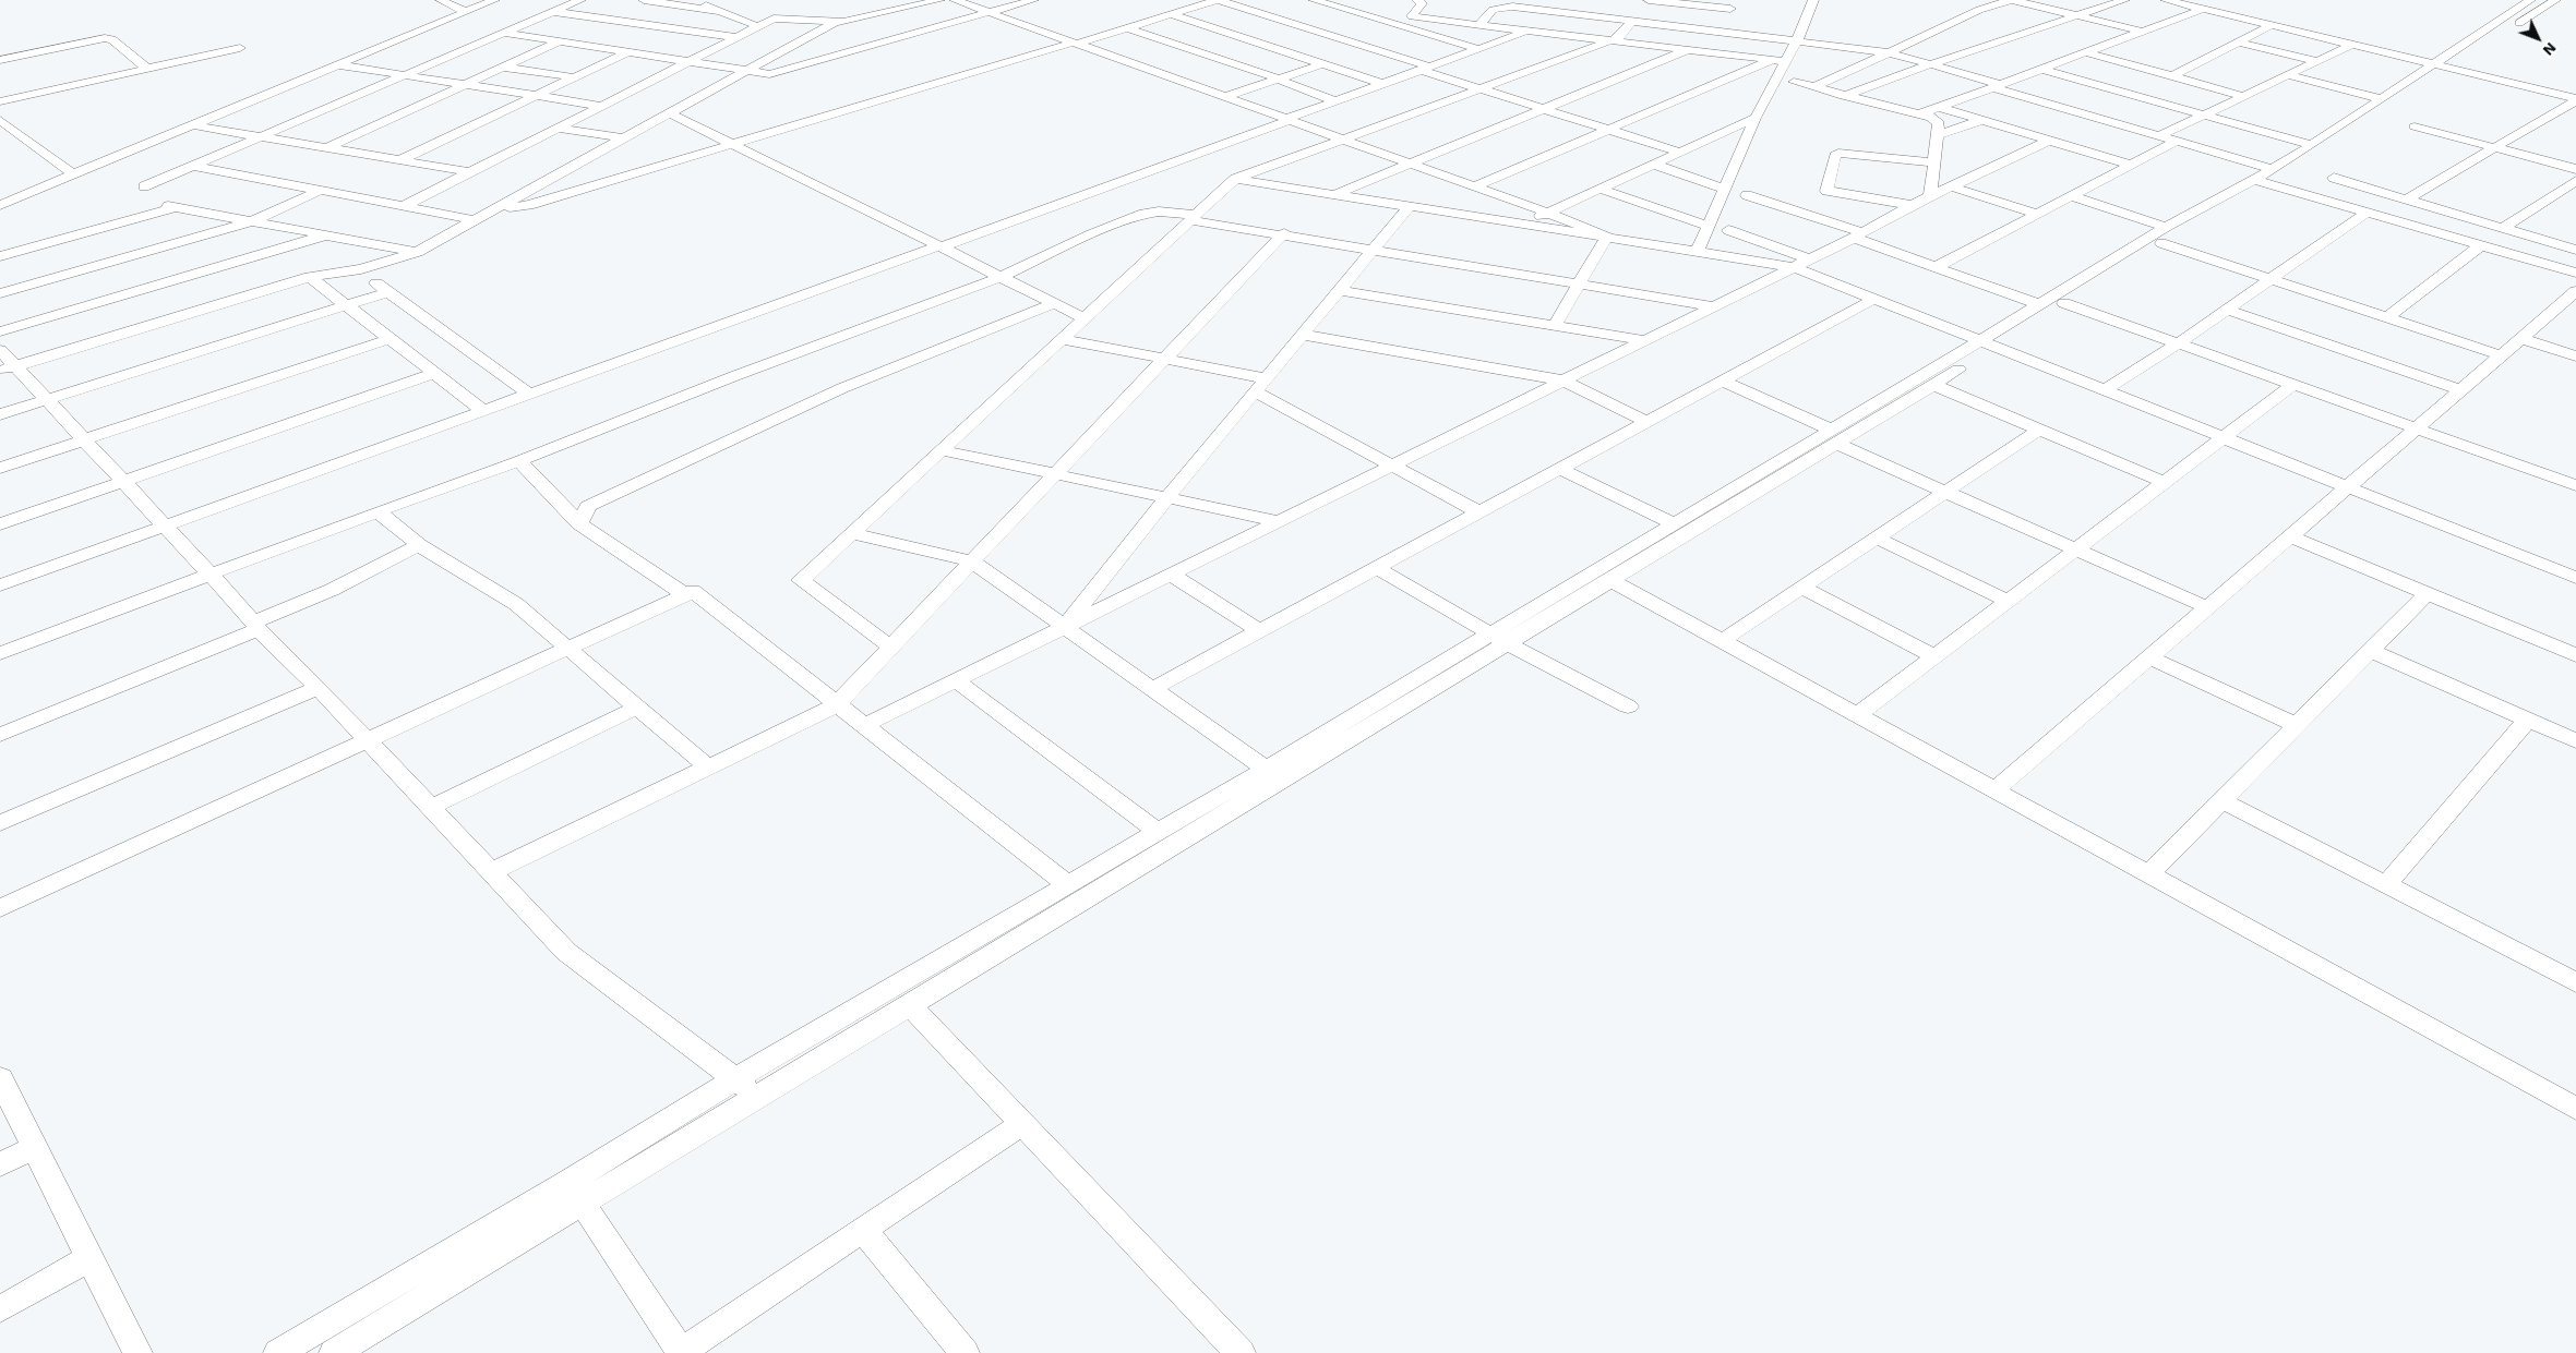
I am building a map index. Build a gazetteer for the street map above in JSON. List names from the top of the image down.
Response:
{
  "north": "bottom right"
}
